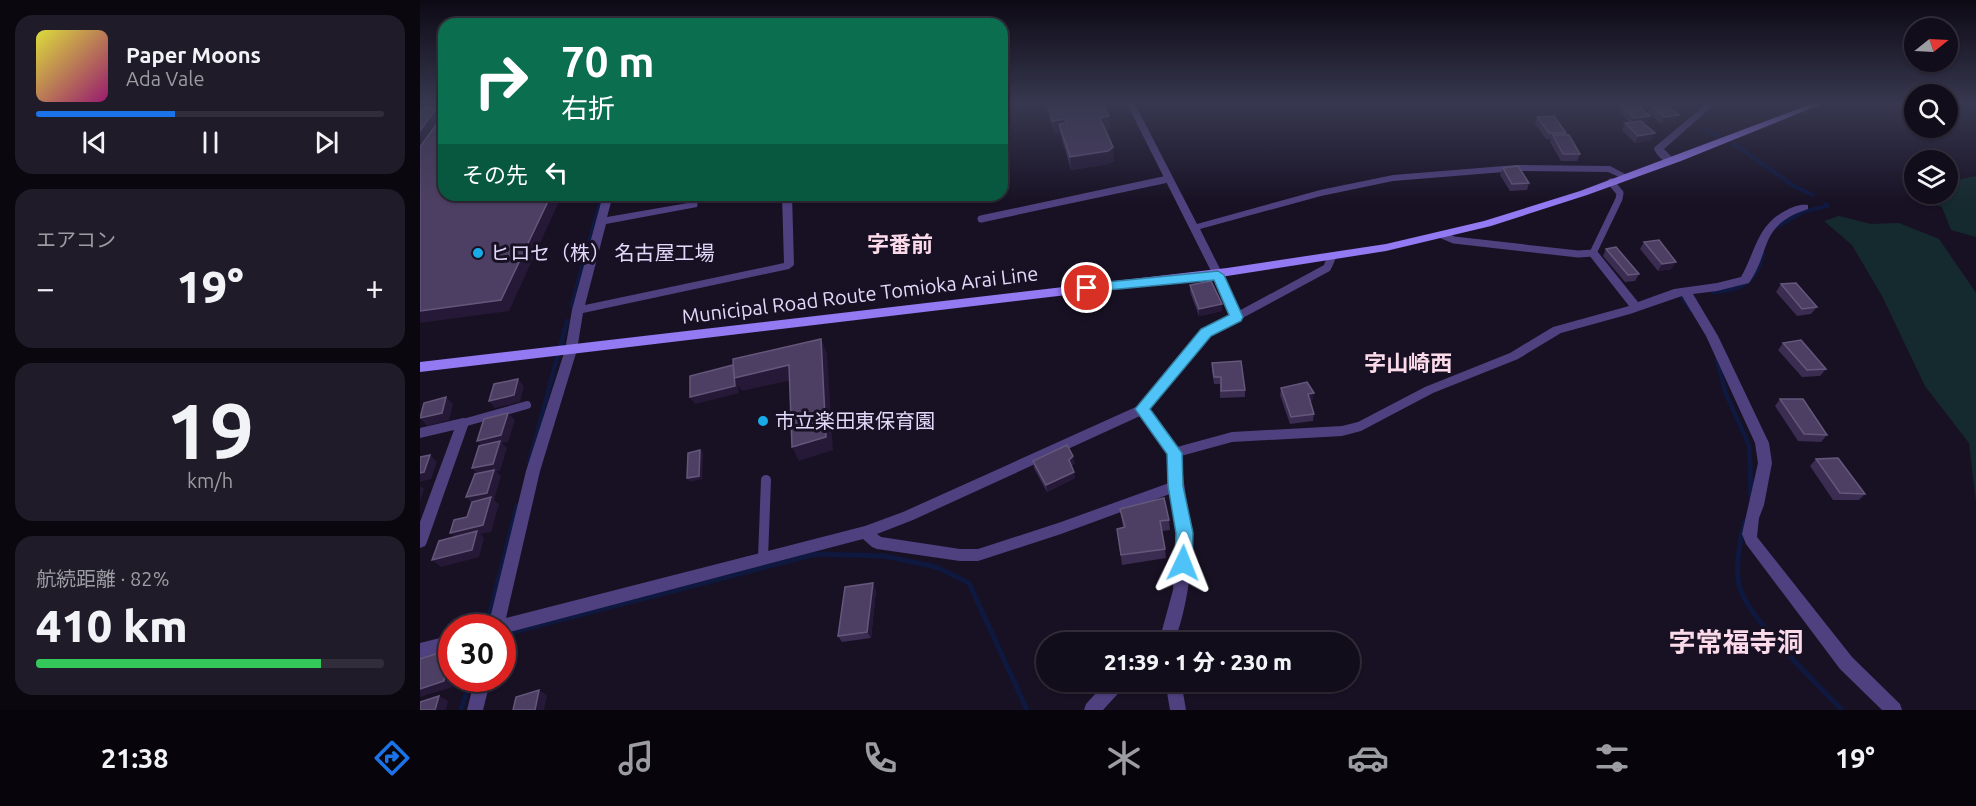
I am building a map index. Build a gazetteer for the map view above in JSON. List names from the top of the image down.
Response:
{
  "streets": {
    "street": ["Municipal Road Route Tomioka Arai Line"]
  },
  "districts": ["字番前", "字山崎西", "字常福寺洞"],
  "places": ["ヒロセ（株） 名古屋工場", "市立楽田東保育園"],
  "north": "right",
  "page": {
    "turn": ["70 m", "右折"],
    "song": ["Paper Moons", "Ada Vale"],
    "then": "その先",
    "tile": [
      "エアコン",
      ["19", "km/h"],
      ["航続距離 · 82%", "410 km"]
    ],
    "heat": ["−", "19°", "+"],
    "limit": "30",
    "trip": "21:39 · 1 分 · 230 m",
    "tabs": ["21:38", "19°"]
  }
}
